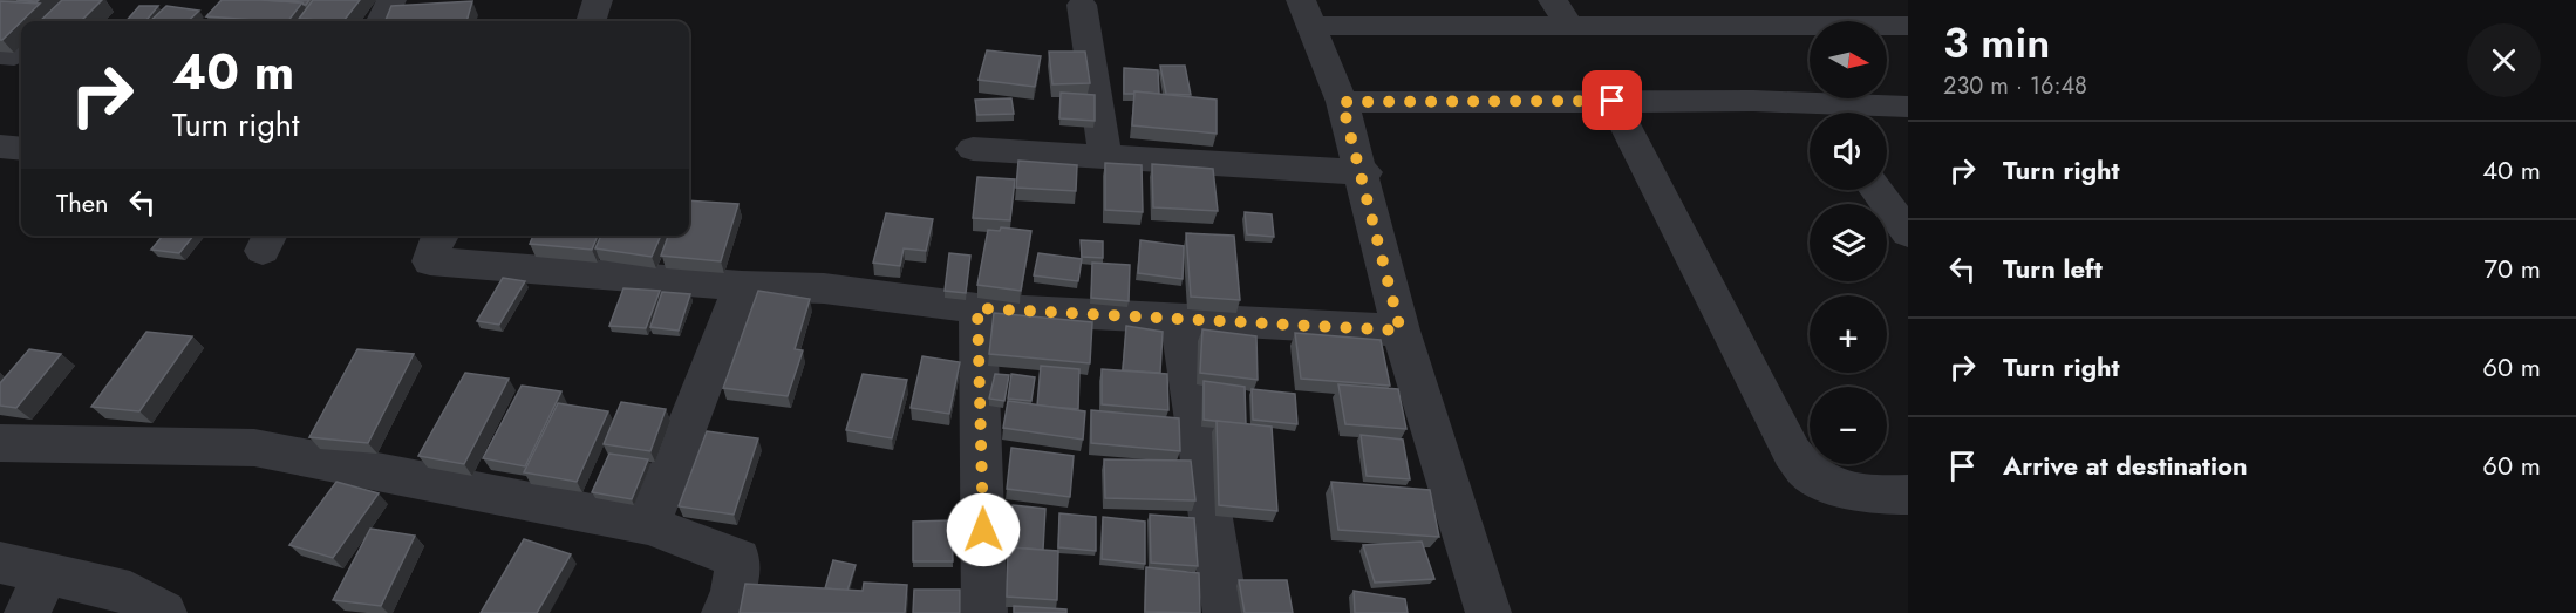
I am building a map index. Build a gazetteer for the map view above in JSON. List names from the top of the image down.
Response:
{
  "north": "right",
  "page": {
    "heading": ["3 min", "230 m · 16:48"],
    "map_buttons": ["+", "−"],
    "turn": ["40 m", "Turn right"],
    "list": [
      {
        "name": "Turn right",
        "value": "40 m"
      },
      {
        "name": "Turn left",
        "value": "70 m"
      },
      {
        "name": "Turn right",
        "value": "60 m"
      },
      {
        "name": "Arrive at destination",
        "value": "60 m"
      }
    ],
    "then": "Then"
  }
}
